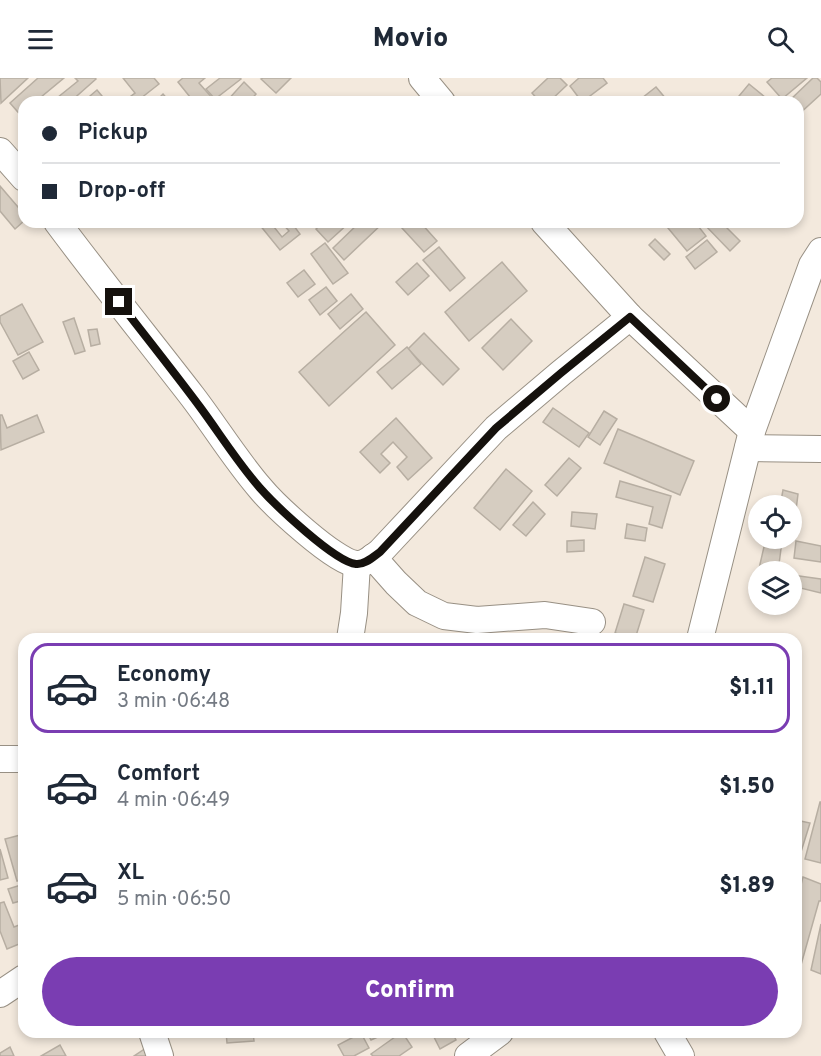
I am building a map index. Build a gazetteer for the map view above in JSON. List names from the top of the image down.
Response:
{
  "page": {
    "header": "Movio",
    "banner": ["Pickup", "Drop-off"],
    "list": [
      {
        "name": "Economy",
        "note": "3 min · 06:48",
        "value": "$1.11"
      },
      {
        "name": "Comfort",
        "note": "4 min · 06:49",
        "value": "$1.50"
      },
      {
        "name": "XL",
        "note": "5 min · 06:50",
        "value": "$1.89"
      }
    ],
    "buttons": "Confirm"
  }
}
